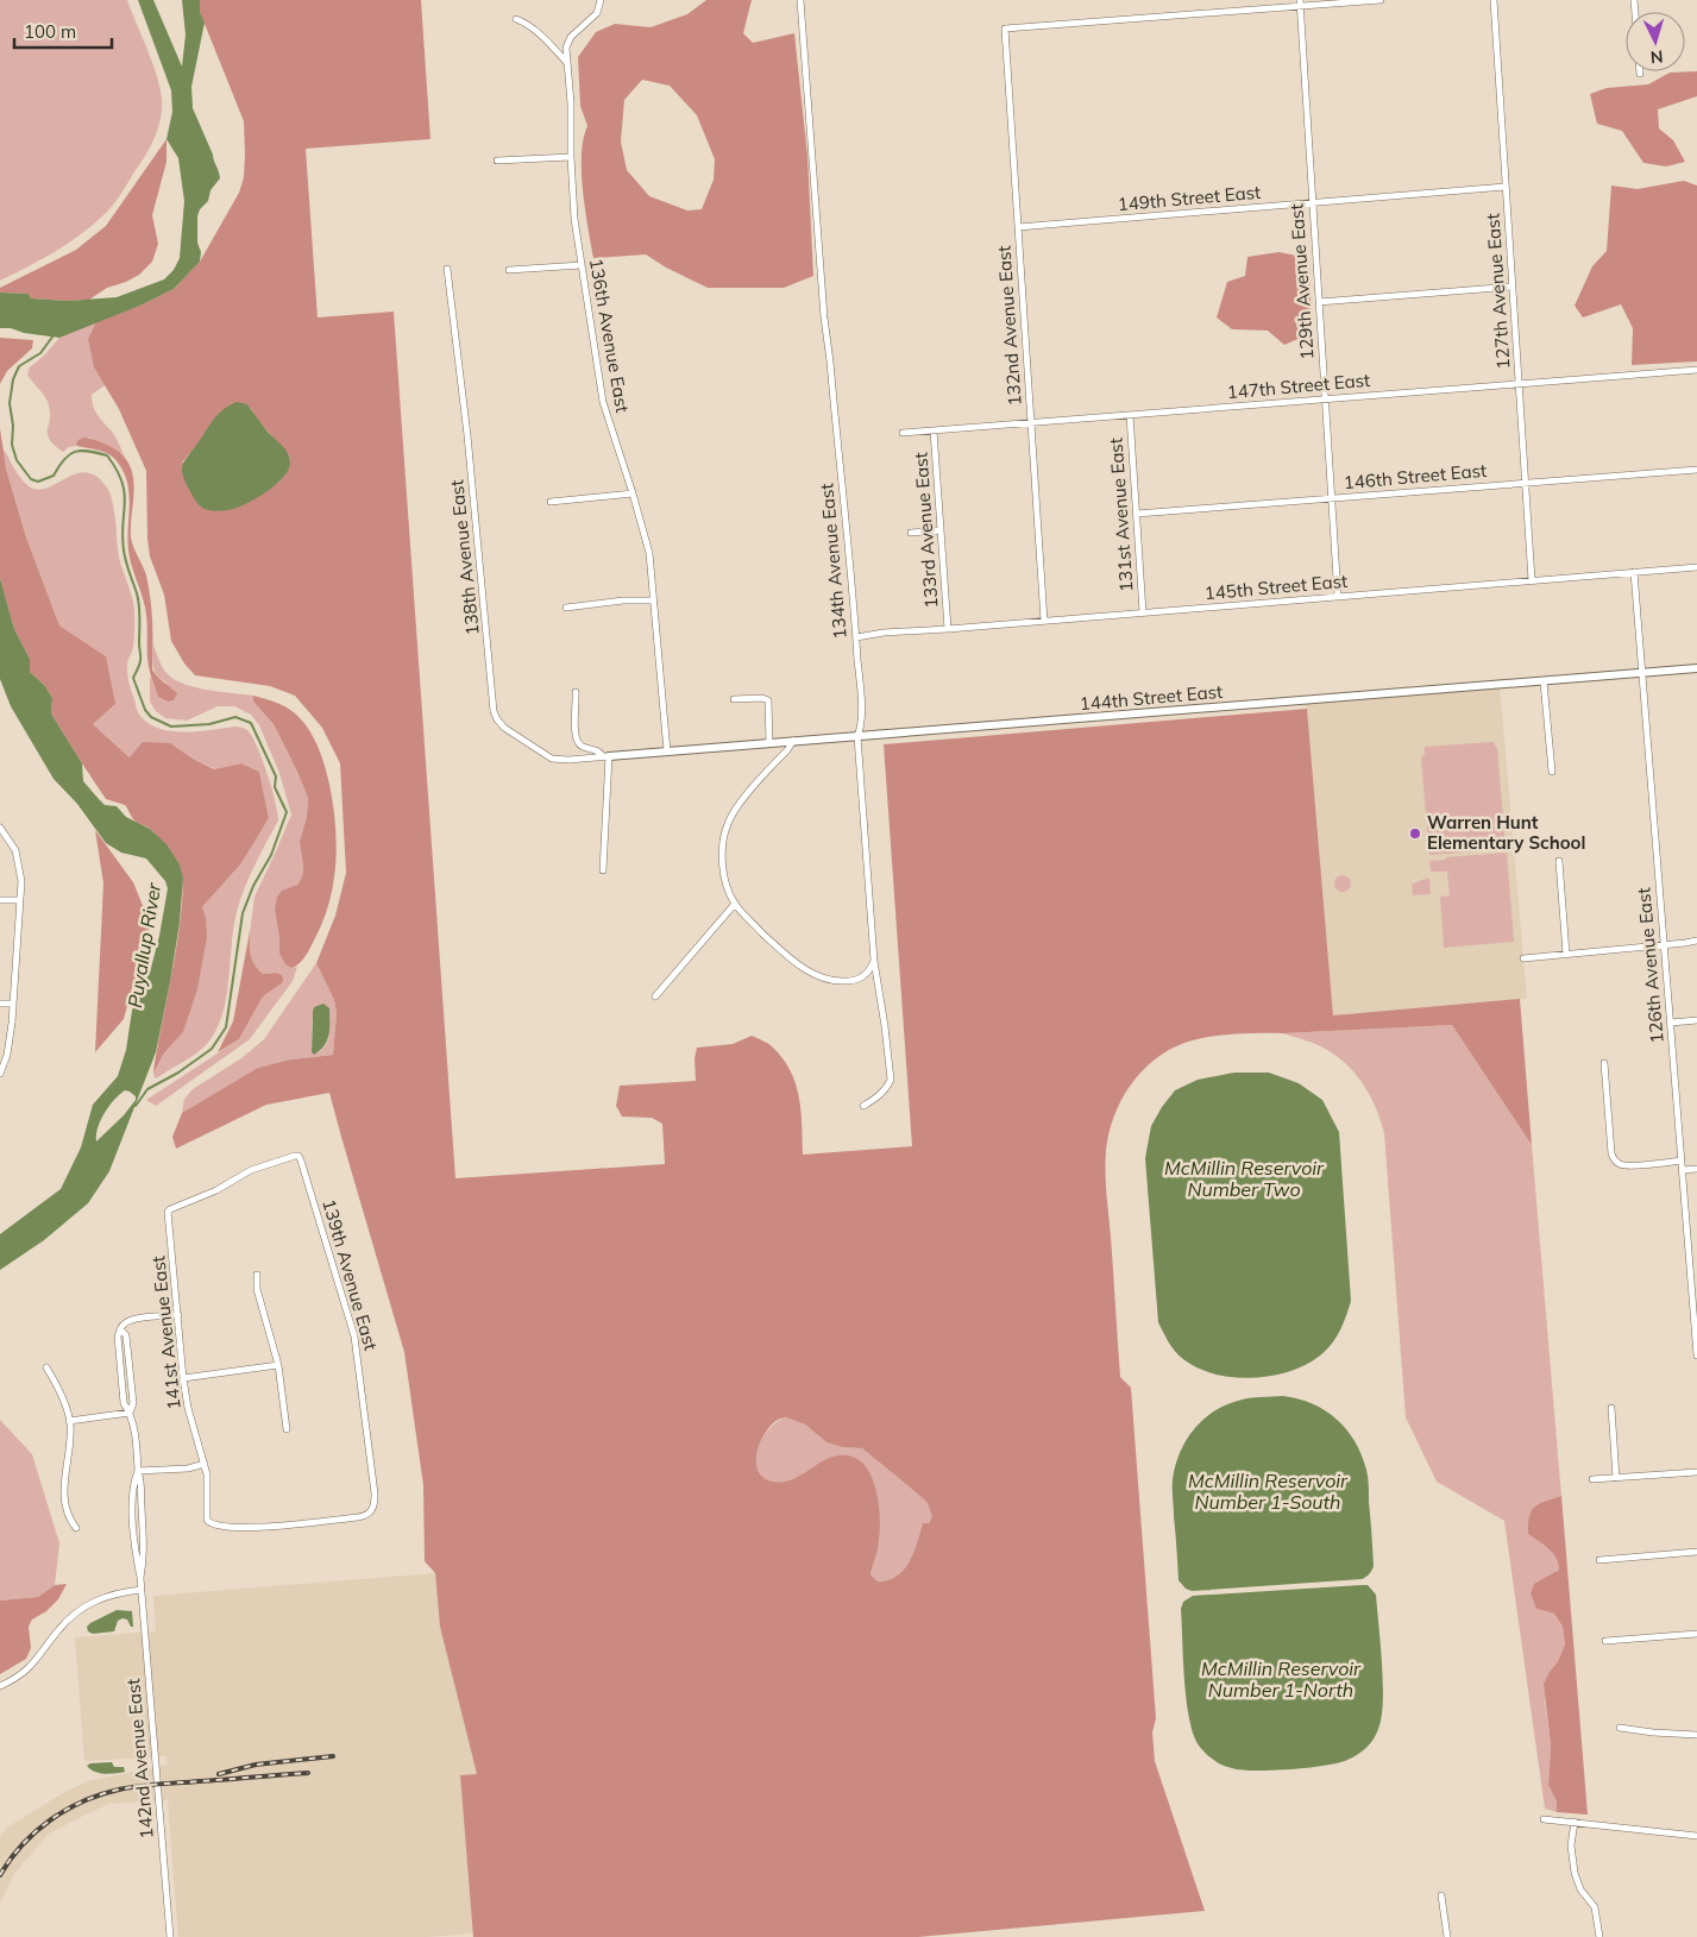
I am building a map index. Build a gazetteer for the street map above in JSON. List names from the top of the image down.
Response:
{
  "streets": {
    "street": [
      "149th Street East",
      "129th Avenue East",
      "127th Avenue East",
      "132nd Avenue East",
      "136th Avenue East",
      "147th Street East",
      "146th Street East",
      "131st Avenue East",
      "133rd Avenue East",
      "138th Avenue East",
      "134th Avenue East",
      "145th Street East",
      "144th Street East",
      "126th Avenue East",
      "139th Avenue East",
      "141st Avenue East",
      "142nd Avenue East"
    ]
  },
  "crossings": [
    ["149th Street East", "129th Avenue East"],
    ["149th Street East", "127th Avenue East"],
    ["149th Street East", "132nd Avenue East"],
    ["129th Avenue East", "132nd Avenue East"],
    ["129th Avenue East", "147th Street East"],
    ["129th Avenue East", "146th Street East"],
    ["129th Avenue East", "145th Street East"],
    ["127th Avenue East", "147th Street East"],
    ["127th Avenue East", "146th Street East"],
    ["127th Avenue East", "145th Street East"],
    ["132nd Avenue East", "147th Street East"],
    ["132nd Avenue East", "145th Street East"],
    ["136th Avenue East", "144th Street East"],
    ["147th Street East", "131st Avenue East"],
    ["147th Street East", "133rd Avenue East"],
    ["146th Street East", "131st Avenue East"],
    ["131st Avenue East", "145th Street East"],
    ["133rd Avenue East", "145th Street East"],
    ["138th Avenue East", "144th Street East"],
    ["134th Avenue East", "145th Street East"],
    ["134th Avenue East", "144th Street East"],
    ["145th Street East", "126th Avenue East"],
    ["144th Street East", "126th Avenue East"],
    ["139th Avenue East", "141st Avenue East"],
    ["141st Avenue East", "142nd Avenue East"]
  ],
  "water": [
    "Puyallup River",
    "McMillin Reservoir Number Two",
    "McMillin Reservoir Number 1-South",
    "McMillin Reservoir Number 1-North"
  ],
  "places": ["Warren Hunt Elementary School"],
  "scale_bar": "100 m",
  "north": "bottom"
}
